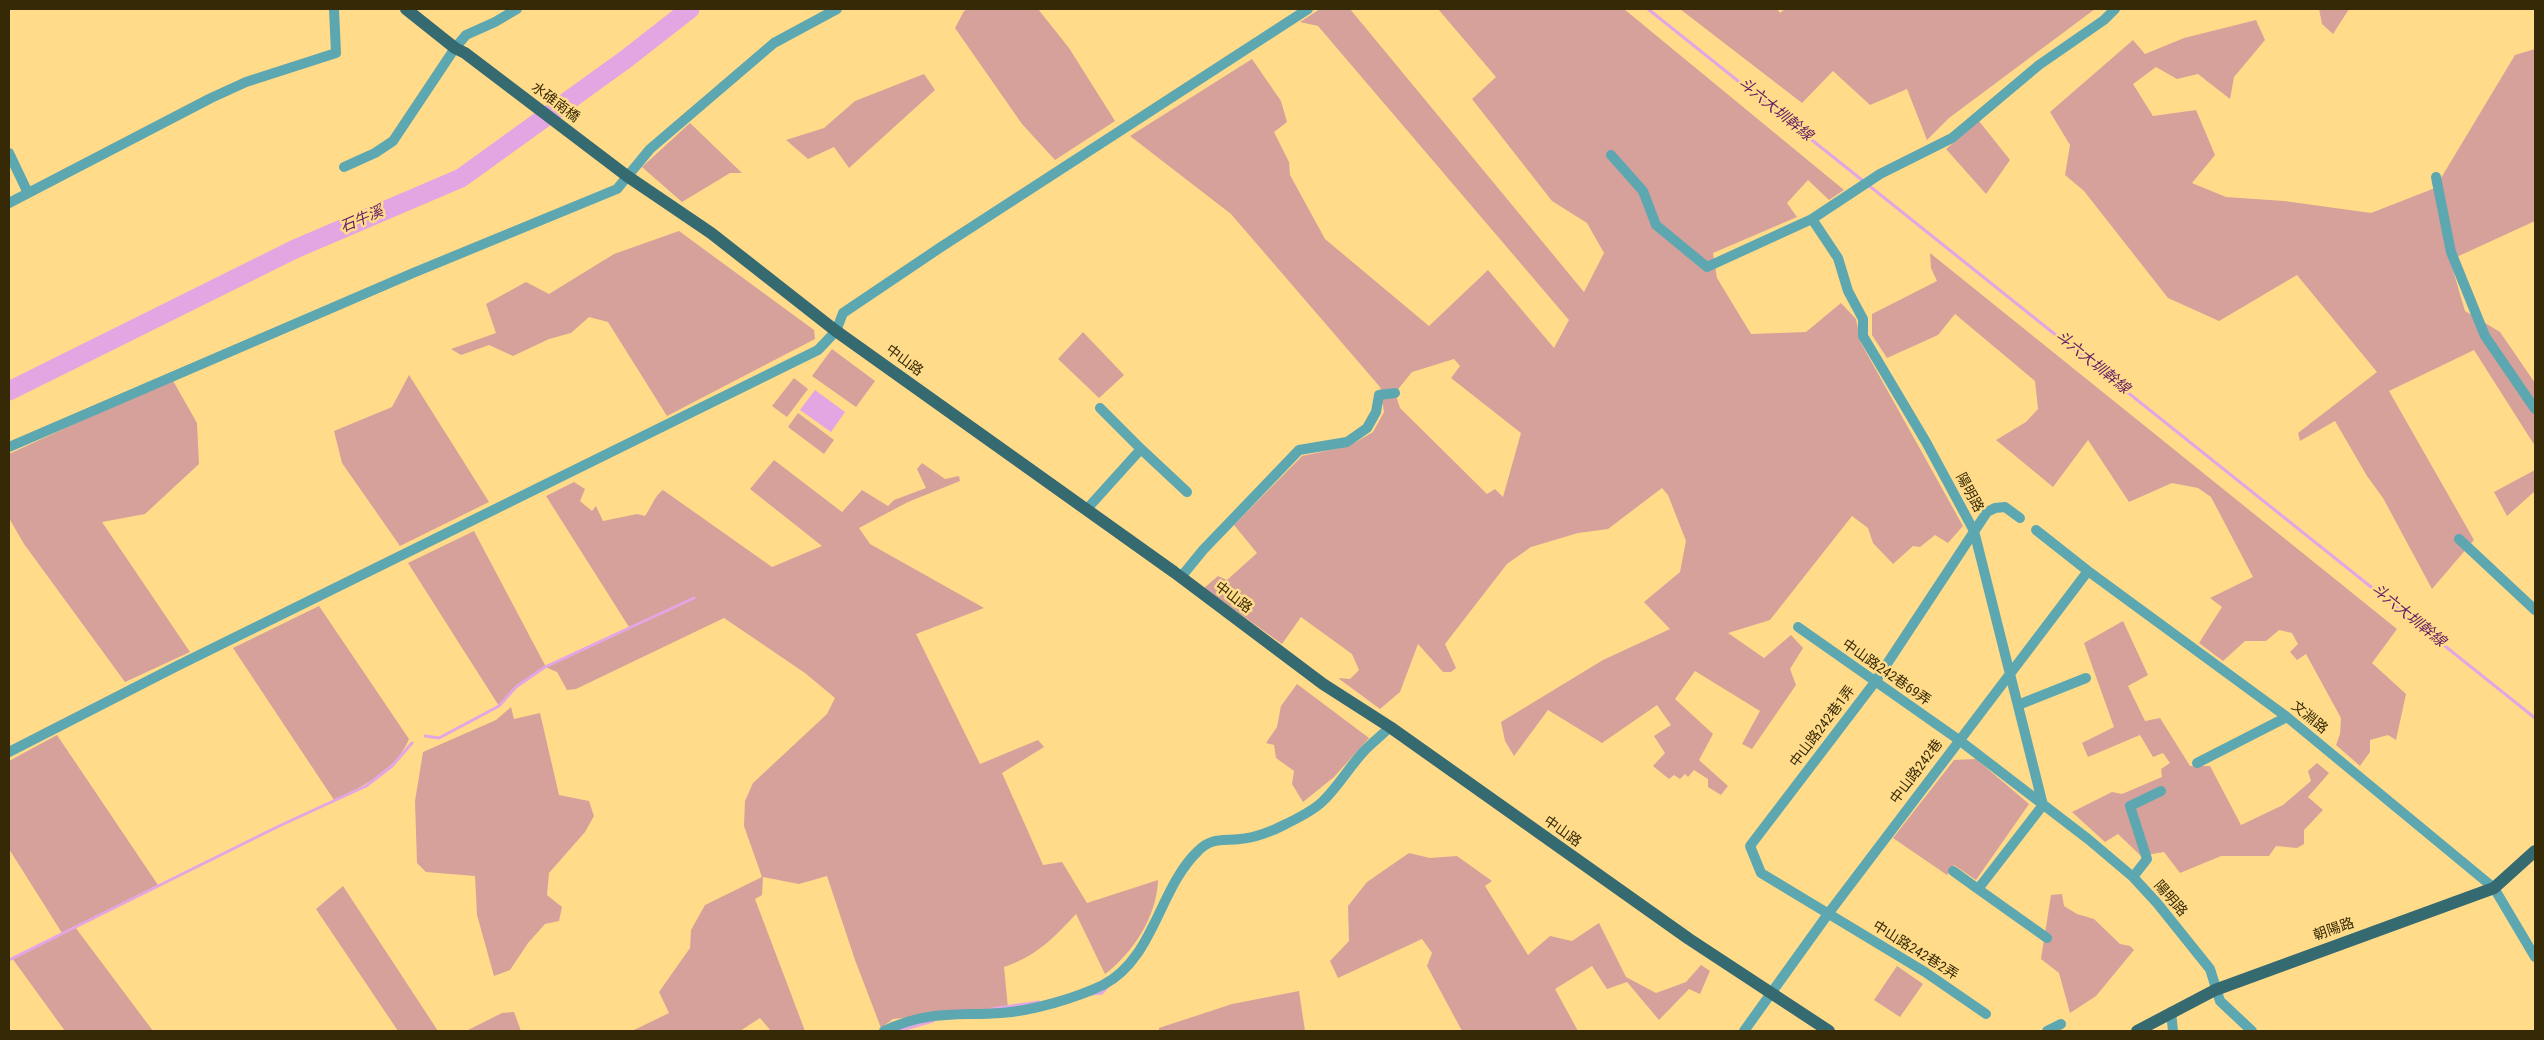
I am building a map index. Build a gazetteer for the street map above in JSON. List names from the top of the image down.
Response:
{
  "streets": {
    "main road": ["水碓南橋", "中山路", "朝陽路"],
    "street": [
      "陽明路",
      "中山路242巷69弄",
      "文淵路",
      "中山路242巷1弄",
      "中山路242巷",
      "中山路242巷2弄"
    ]
  },
  "crossings": [
    ["水碓南橋", "中山路"],
    ["中山路", "中山路242巷"],
    ["陽明路", "中山路242巷69弄"],
    ["陽明路", "中山路242巷1弄"],
    ["陽明路", "中山路242巷"],
    ["陽明路", "朝陽路"],
    ["中山路242巷69弄", "中山路242巷1弄"],
    ["中山路242巷69弄", "中山路242巷"],
    ["文淵路", "中山路242巷"],
    ["文淵路", "朝陽路"],
    ["中山路242巷1弄", "中山路242巷"],
    ["中山路242巷1弄", "中山路242巷2弄"],
    ["中山路242巷", "中山路242巷2弄"]
  ],
  "water": ["斗六大圳幹線", "石牛溪"]
}
